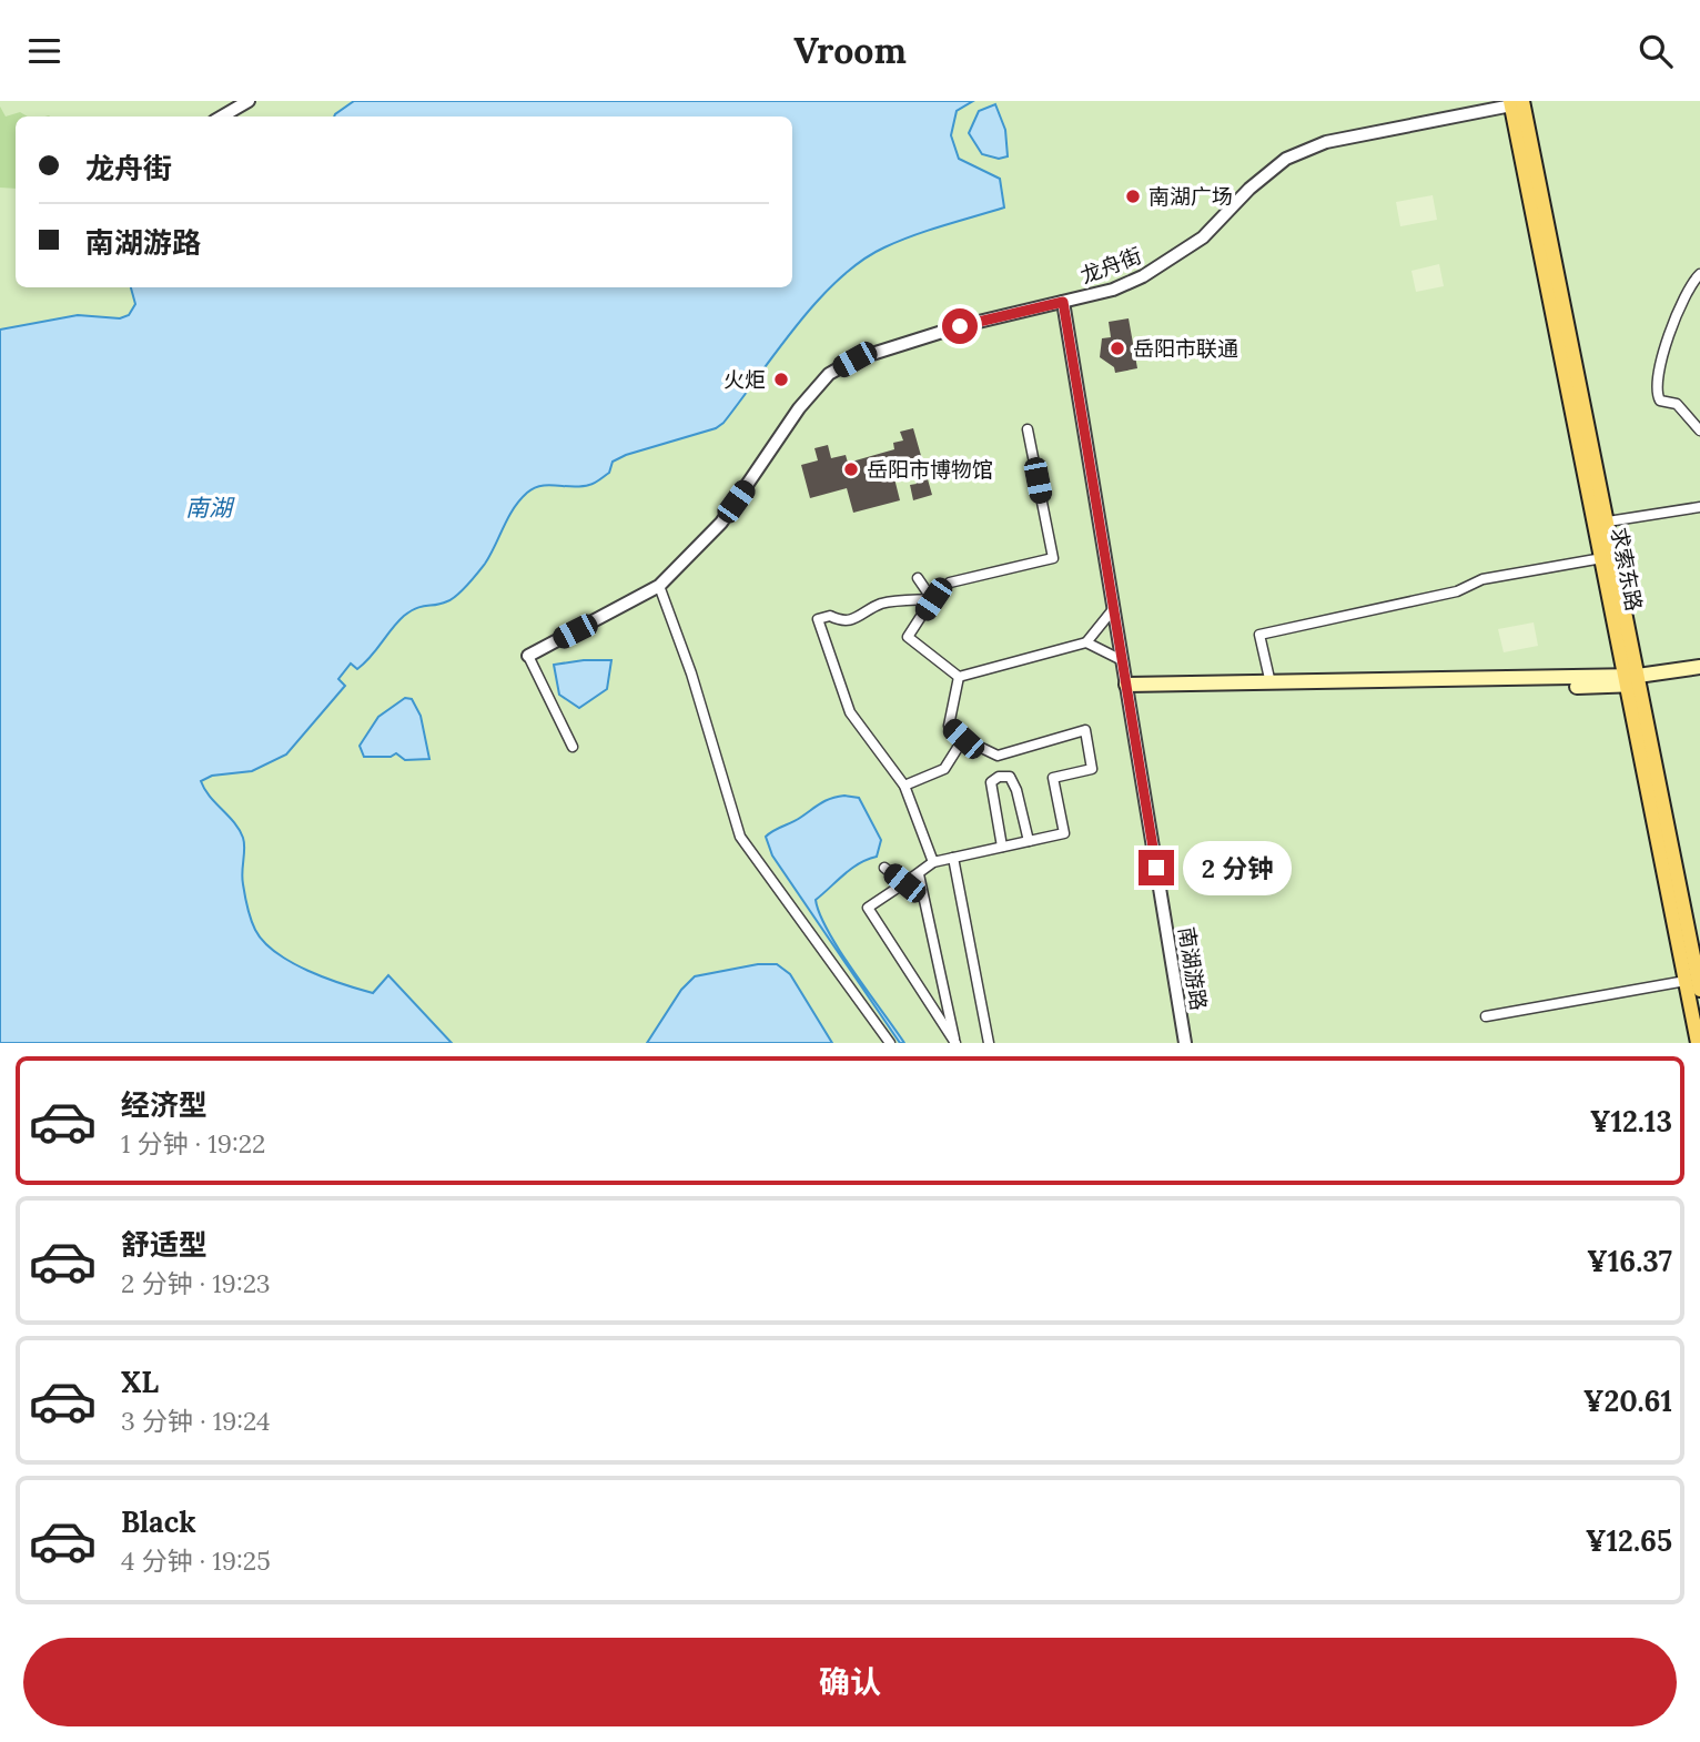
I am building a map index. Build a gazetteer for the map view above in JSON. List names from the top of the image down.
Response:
{
  "streets": {
    "main road": ["求索东路"],
    "street": ["龙舟街", "南湖游路"]
  },
  "crossings": [
    ["龙舟街", "求索东路"],
    ["龙舟街", "南湖游路"]
  ],
  "water": ["南湖"],
  "places": [
    "南湖广场",
    "岳阳市联通",
    "火炬",
    "岳阳市博物馆"
  ],
  "page": {
    "header": "Vroom",
    "banner": ["龙舟街", "南湖游路"],
    "bubble": "2 分钟",
    "list": [
      {
        "name": "经济型",
        "note": "1 分钟 · 19:22",
        "value": "¥12.13"
      },
      {
        "name": "舒适型",
        "note": "2 分钟 · 19:23",
        "value": "¥16.37"
      },
      {
        "name": "XL",
        "note": "3 分钟 · 19:24",
        "value": "¥20.61"
      },
      {
        "name": "Black",
        "note": "4 分钟 · 19:25",
        "value": "¥12.65"
      }
    ],
    "buttons": "确认"
  }
}
